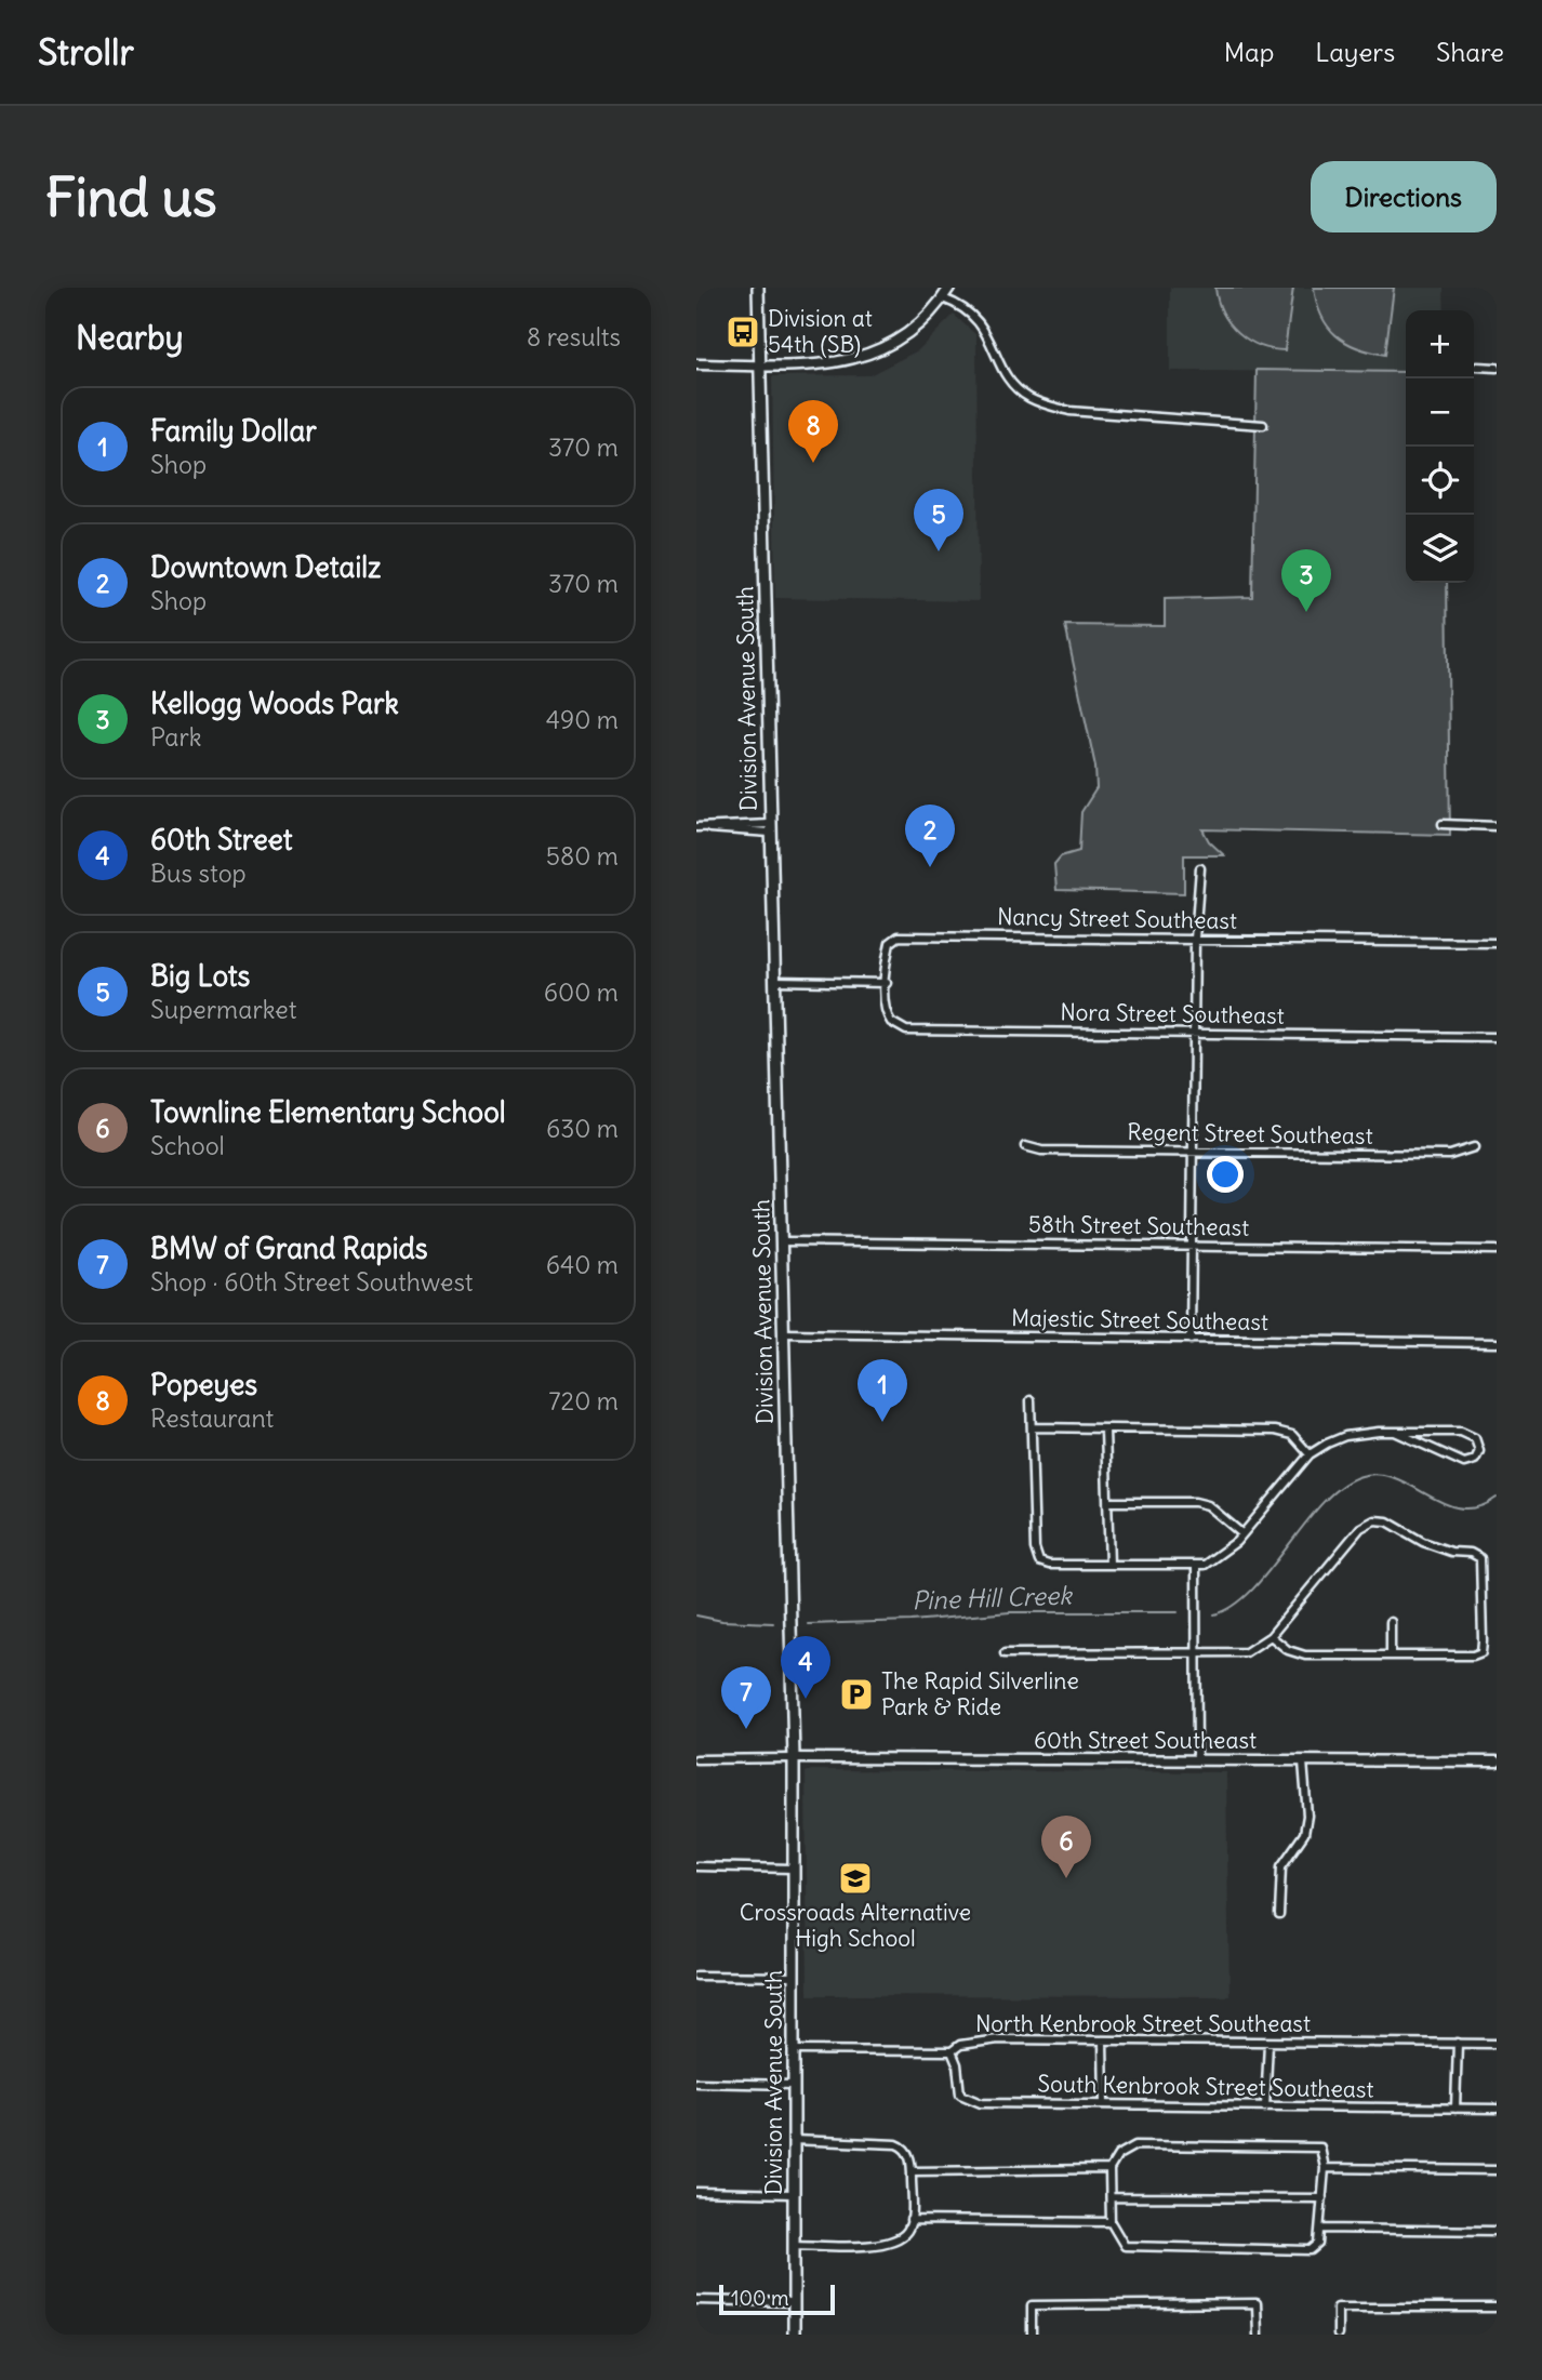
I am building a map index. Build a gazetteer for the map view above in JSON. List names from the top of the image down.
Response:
{
  "streets": {
    "main road": ["Division Avenue South", "60th Street Southeast"],
    "street": [
      "Nancy Street Southeast",
      "Nora Street Southeast",
      "Regent Street Southeast",
      "58th Street Southeast",
      "Majestic Street Southeast",
      "North Kenbrook Street Southeast",
      "South Kenbrook Street Southeast"
    ]
  },
  "crossings": [
    ["Division Avenue South", "58th Street Southeast"],
    ["Division Avenue South", "Majestic Street Southeast"],
    ["Division Avenue South", "60th Street Southeast"],
    ["Division Avenue South", "North Kenbrook Street Southeast"],
    ["Nancy Street Southeast", "Nora Street Southeast"],
    ["North Kenbrook Street Southeast", "South Kenbrook Street Southeast"]
  ],
  "water": ["Pine Hill Creek"],
  "places": {
    "bus stop": ["Division at 54th (SB)"],
    "parking": ["The Rapid Silverline Park & Ride"],
    "school or university": ["Crossroads Alternative High School"]
  },
  "scale_bar": "100 m",
  "page": {
    "header": "Strollr",
    "nav": ["Map", "Layers", "Share"],
    "buttons": "Directions",
    "title": "Find us",
    "heading": ["Nearby", "8 results"],
    "map_buttons": ["+", "−"],
    "list": [
      {
        "mark": "1",
        "name": "Family Dollar",
        "note": "Shop",
        "value": "370 m"
      },
      {
        "mark": "2",
        "name": "Downtown Detailz",
        "note": "Shop",
        "value": "370 m"
      },
      {
        "mark": "3",
        "name": "Kellogg Woods Park",
        "note": "Park",
        "value": "490 m"
      },
      {
        "mark": "4",
        "name": "60th Street",
        "note": "Bus stop",
        "value": "580 m"
      },
      {
        "mark": "5",
        "name": "Big Lots",
        "note": "Supermarket",
        "value": "600 m"
      },
      {
        "mark": "6",
        "name": "Townline Elementary School",
        "note": "School",
        "value": "630 m"
      },
      {
        "mark": "7",
        "name": "BMW of Grand Rapids",
        "note": "Shop · 60th Street Southwest",
        "value": "640 m"
      },
      {
        "mark": "8",
        "name": "Popeyes",
        "note": "Restaurant",
        "value": "720 m"
      }
    ],
    "pins": [
      "8",
      "5",
      "3",
      "2",
      "1",
      "4",
      "7",
      "6"
    ],
    "scale": "100 m"
  }
}
